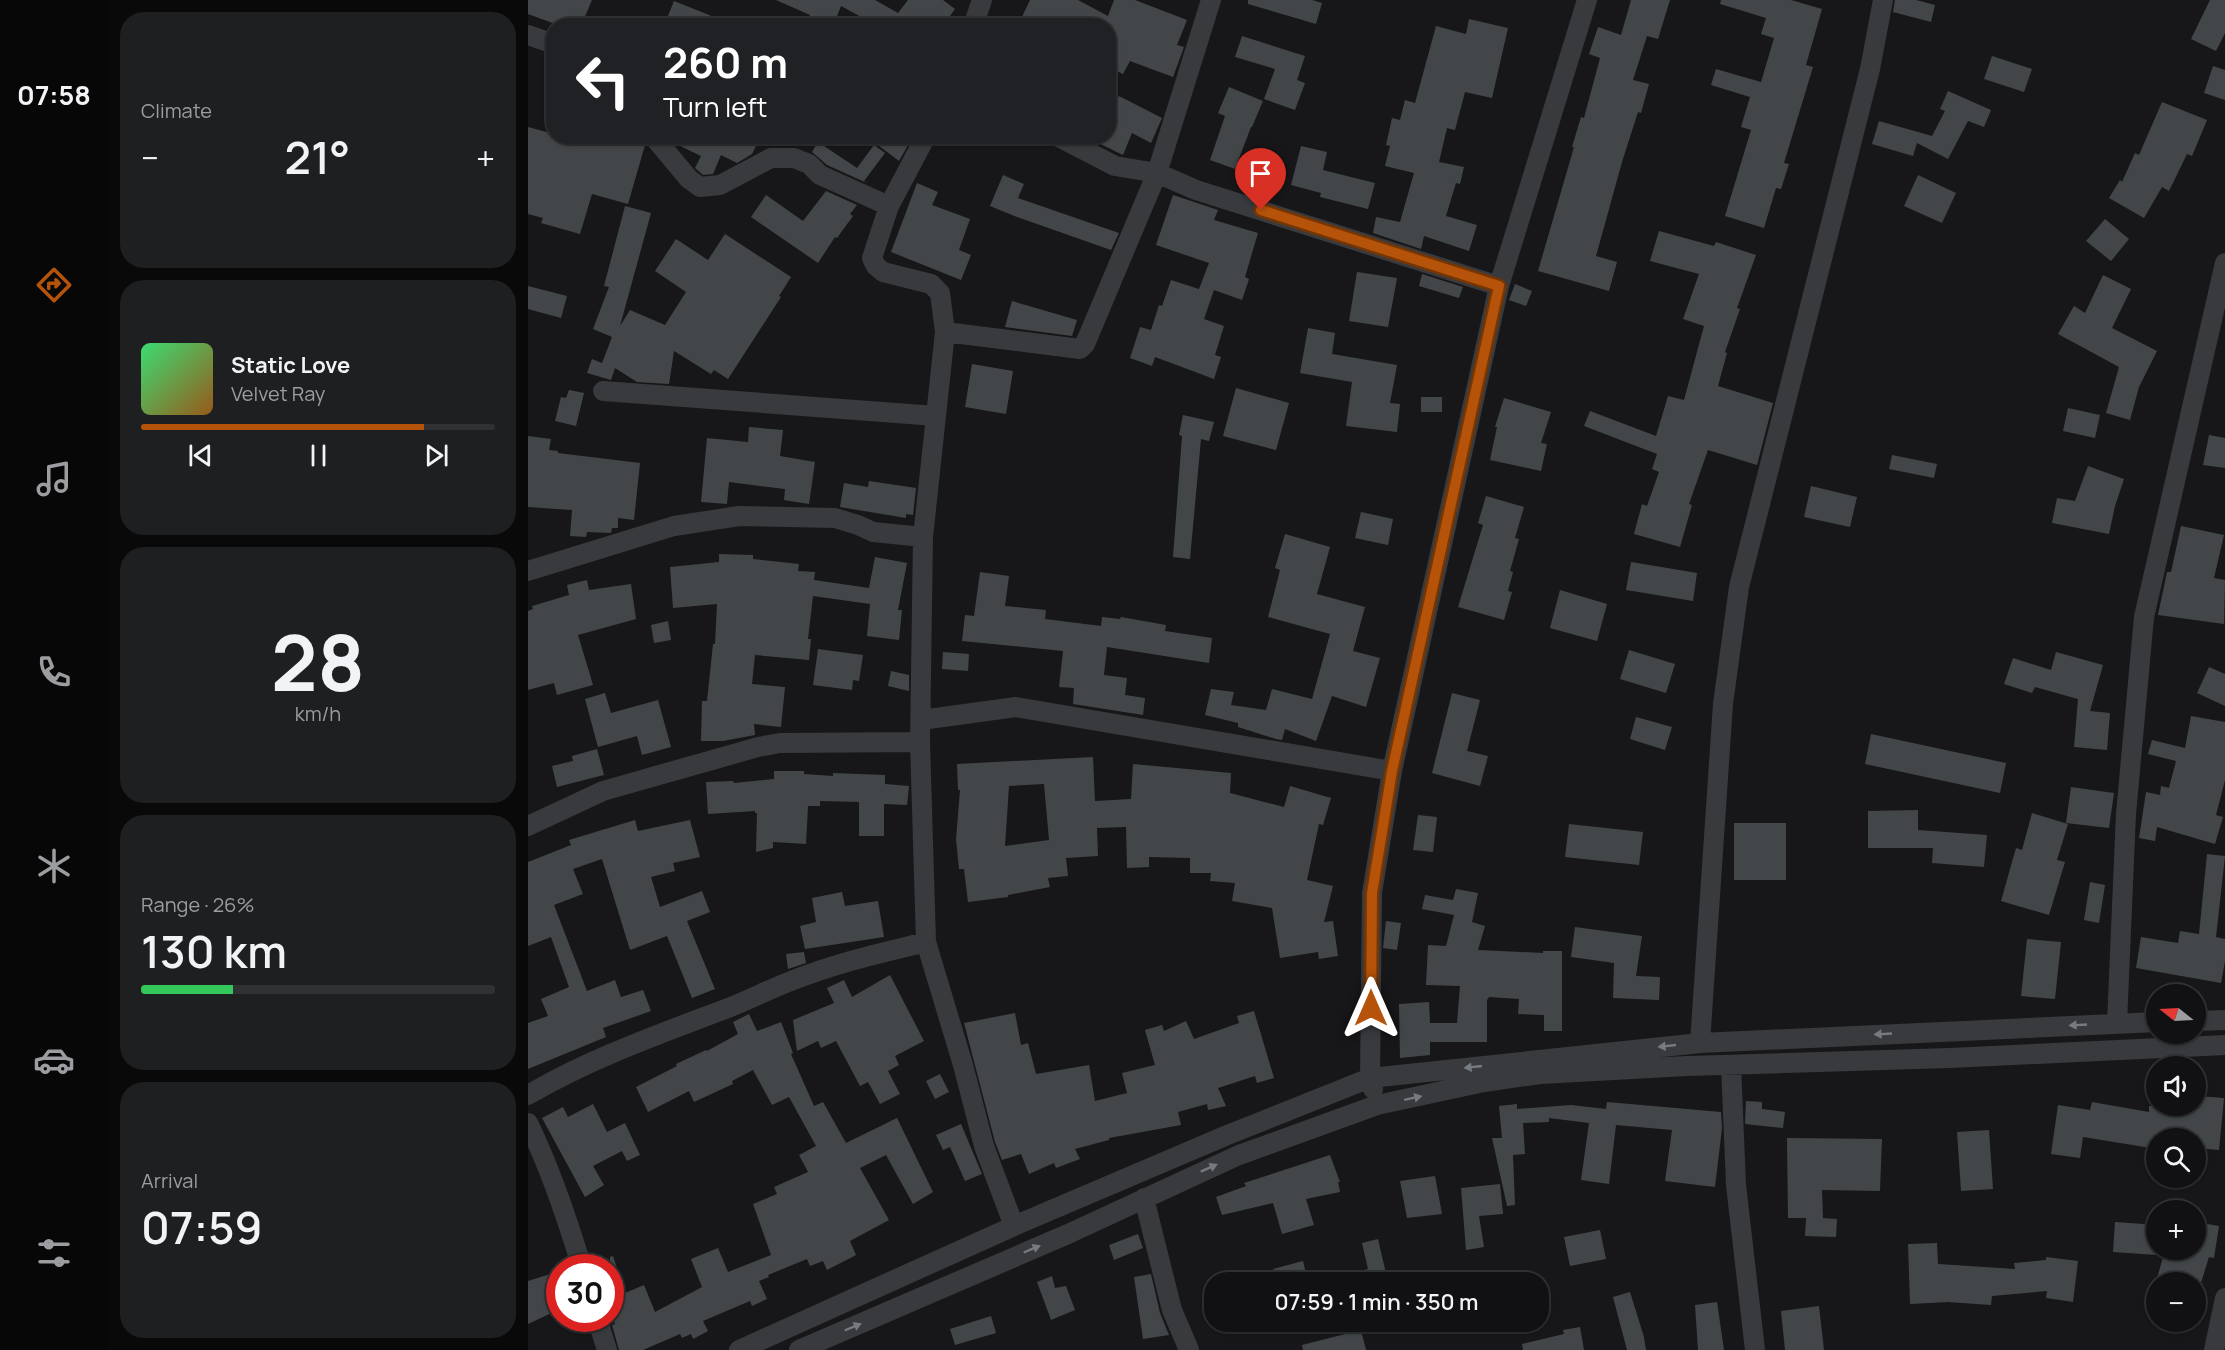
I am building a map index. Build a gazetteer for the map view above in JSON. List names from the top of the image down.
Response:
{
  "north": "left",
  "page": {
    "tabs": "07:58",
    "tile": [
      "Climate",
      ["28", "km/h"],
      ["Range · 26%", "130 km"],
      ["Arrival", "07:59"]
    ],
    "turn": ["260 m", "Turn left"],
    "heat": ["−", "21°", "+"],
    "song": ["Static Love", "Velvet Ray"],
    "map_buttons": ["+", "−"],
    "limit": "30",
    "trip": "07:59 · 1 min · 350 m"
  }
}
